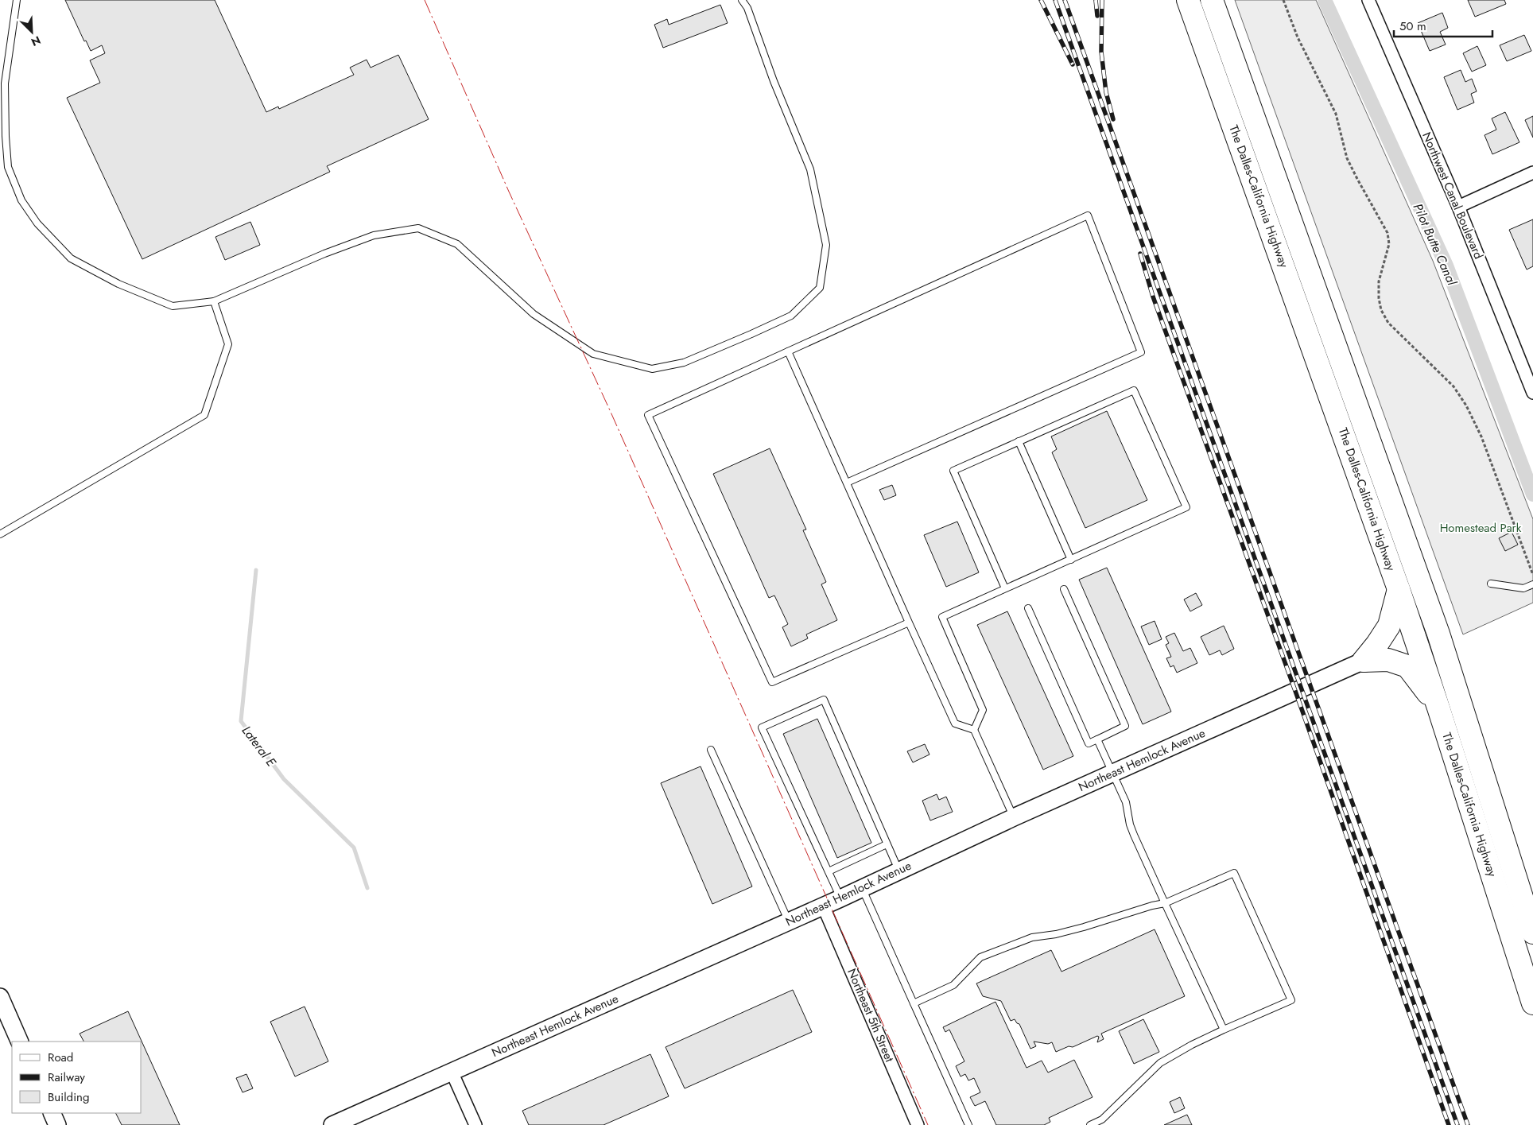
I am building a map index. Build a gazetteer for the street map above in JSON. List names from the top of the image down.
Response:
{
  "streets": {
    "highway": ["The Dalles-California Highway"],
    "street": ["Northwest Canal Boulevard", "Northeast Hemlock Avenue", "Northeast 5th Street"]
  },
  "crossings": [
    ["Northeast Hemlock Avenue", "Northeast 5th Street"]
  ],
  "water": ["Pilot Butte Canal", "Lateral E"],
  "parks": ["Homestead Park"],
  "legend": ["Road", "Railway", "Building"],
  "scale_bar": "50 m",
  "north": "bottom right"
}
